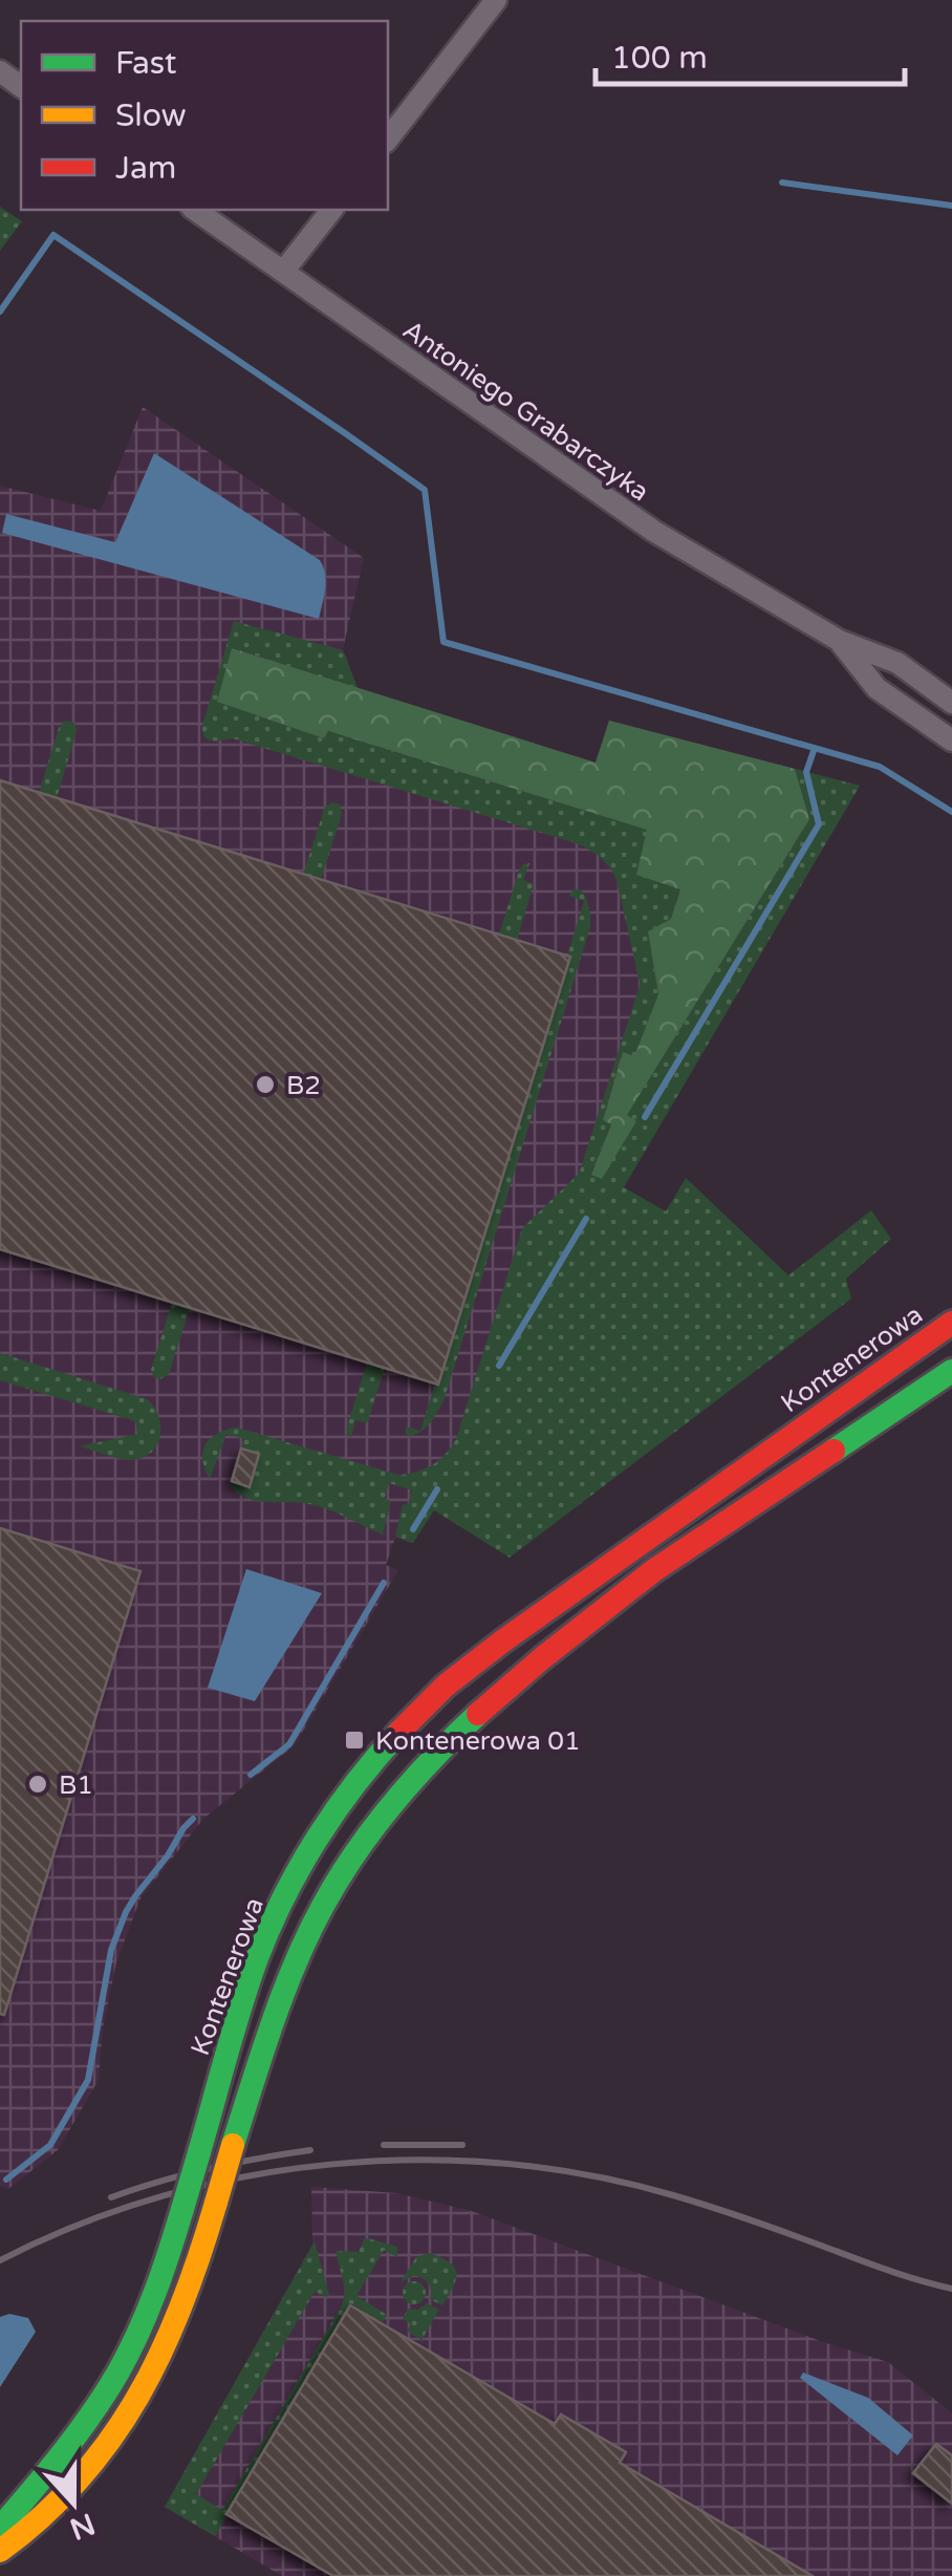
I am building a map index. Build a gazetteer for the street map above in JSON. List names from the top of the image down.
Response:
{
  "streets": {
    "main road": ["Kontenerowa"],
    "street": ["Antoniego Grabarczyka"]
  },
  "places": {
    "other": ["B2", "B1"],
    "transit": ["Kontenerowa 01"]
  },
  "legend": ["Fast", "Slow", "Jam"],
  "scale_bar": "100 m",
  "north": "bottom"
}
